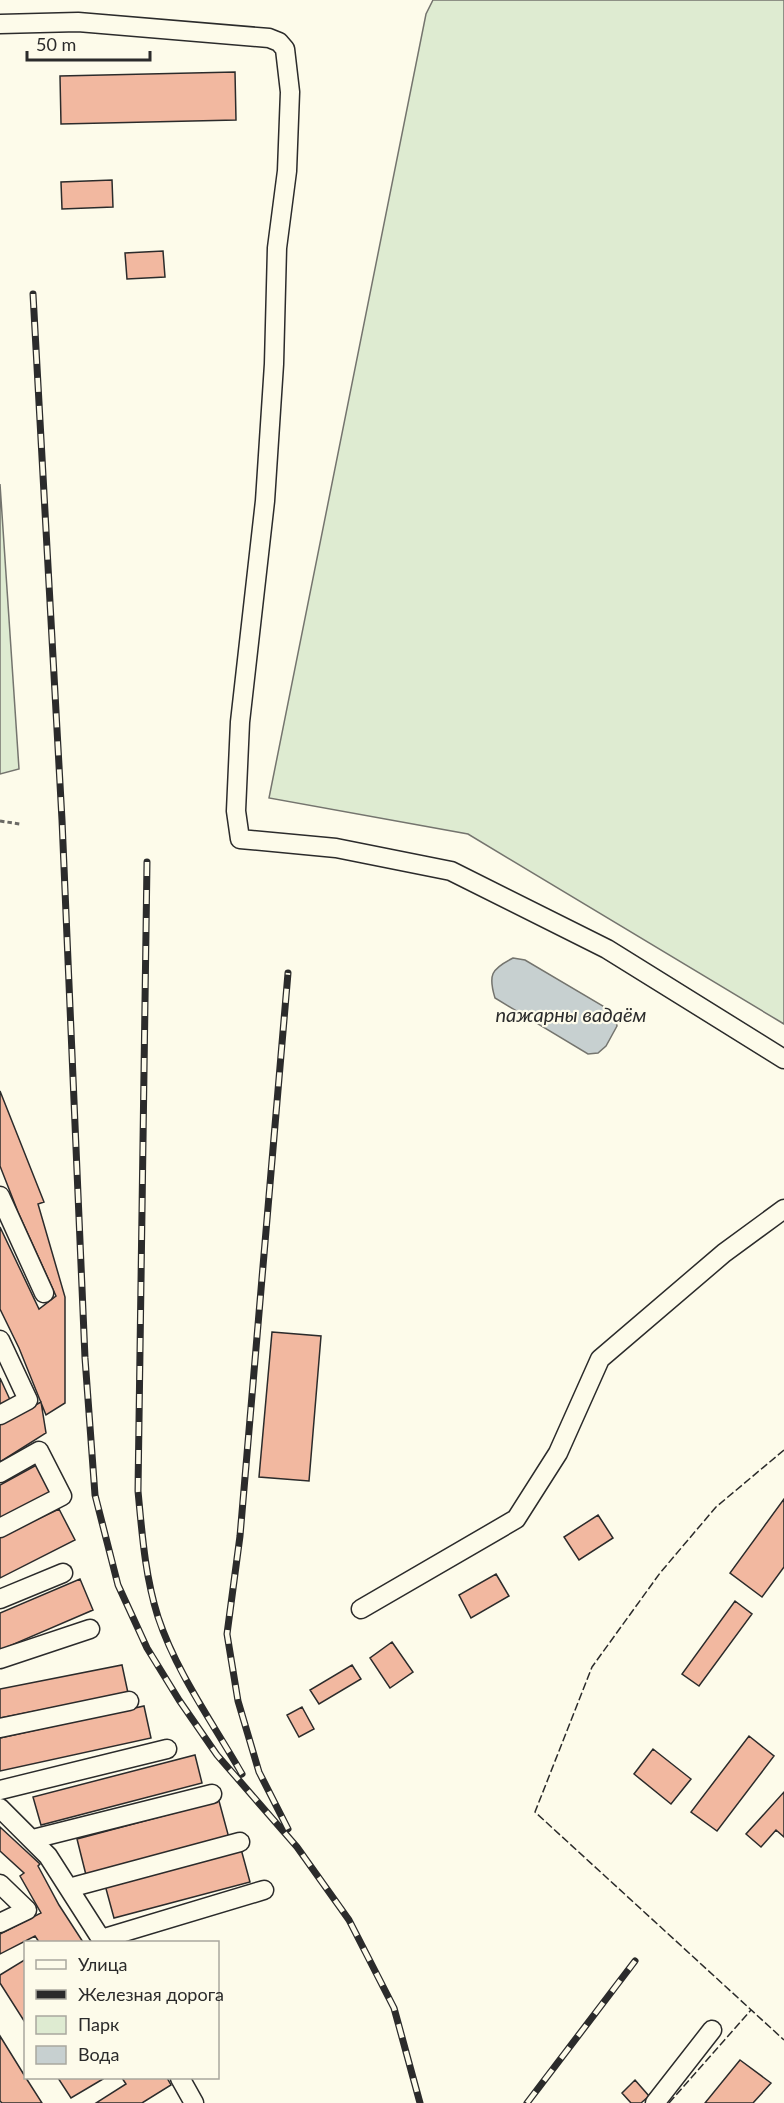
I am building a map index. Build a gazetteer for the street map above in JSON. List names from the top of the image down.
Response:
{
  "water": ["пажарны вадаём"],
  "legend": [
    "Улица",
    "Железная дорога",
    "Парк",
    "Вода"
  ],
  "scale_bar": "50 m"
}
